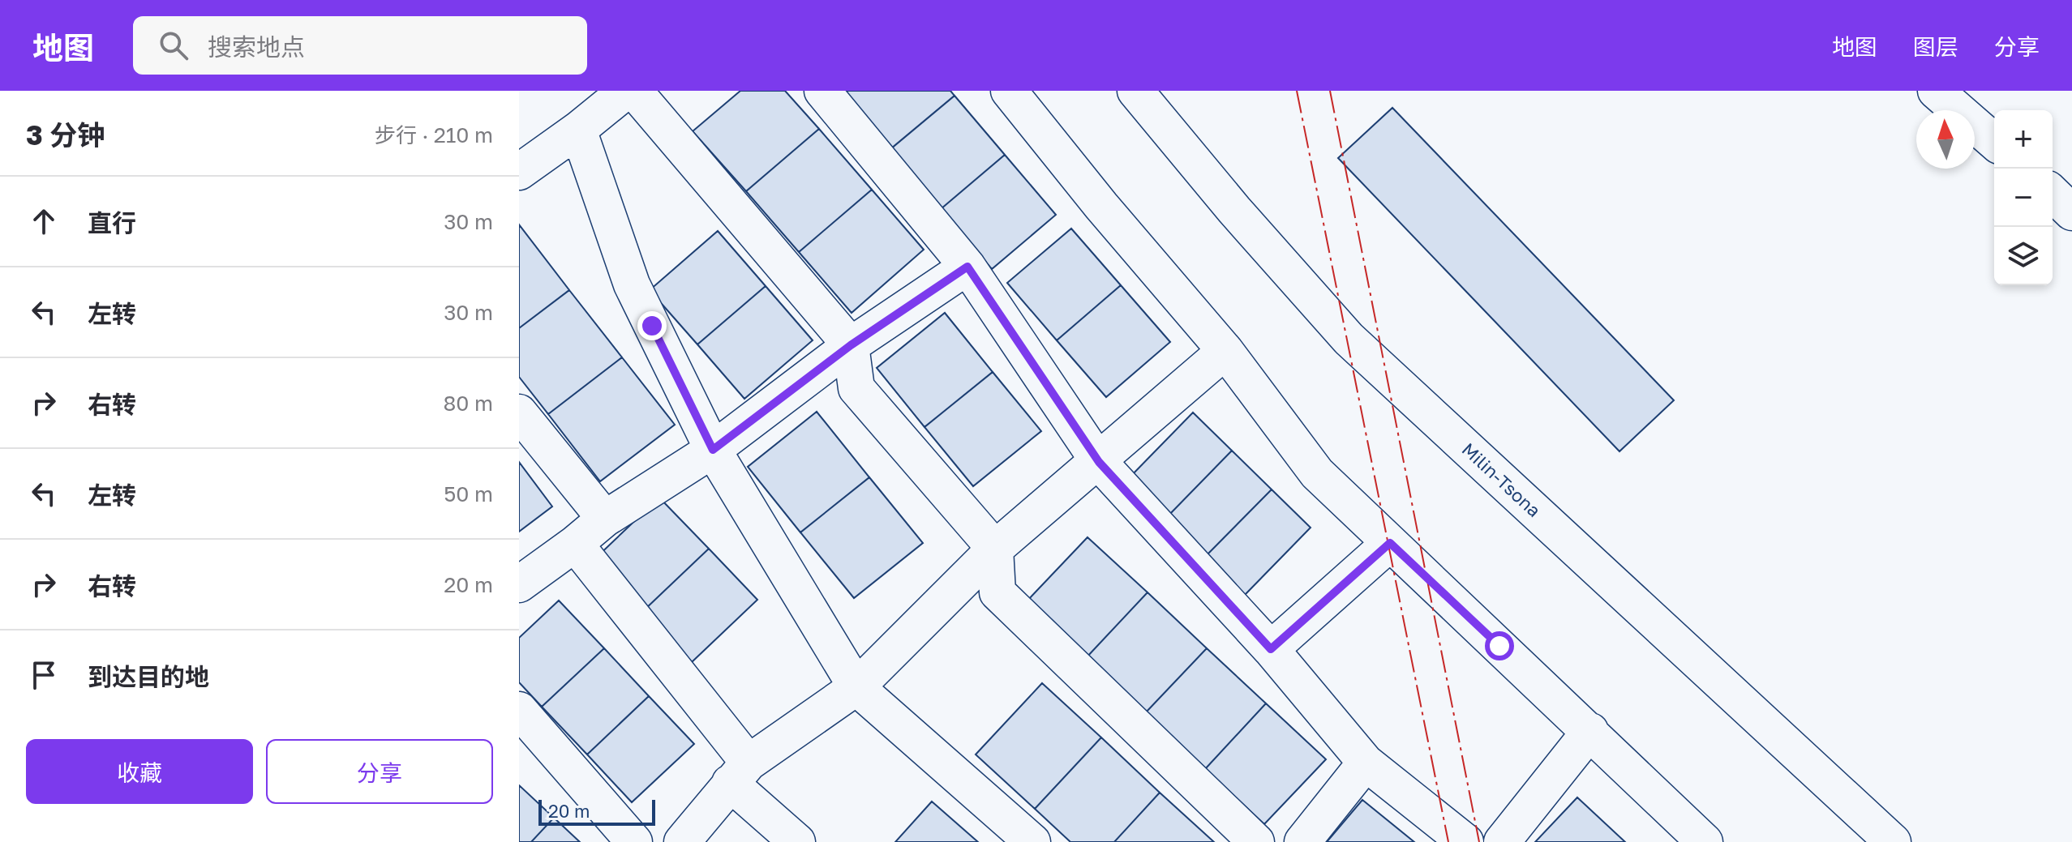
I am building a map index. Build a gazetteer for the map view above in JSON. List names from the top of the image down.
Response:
{
  "streets": {
    "main road": ["Milin-Tsona"]
  },
  "scale_bar": "20 m",
  "north": "top",
  "page": {
    "header": "地图",
    "search": "搜索地点",
    "nav": ["地图", "图层", "分享"],
    "heading": ["3 分钟", "步行 · 210 m"],
    "map_buttons": ["+", "−"],
    "list": [
      ["直行", "30 m"],
      ["左转", "30 m"],
      ["右转", "80 m"],
      ["左转", "50 m"],
      ["右转", "20 m"],
      "到达目的地"
    ],
    "buttons": ["收藏", "分享"],
    "scale": "20 m"
  }
}
